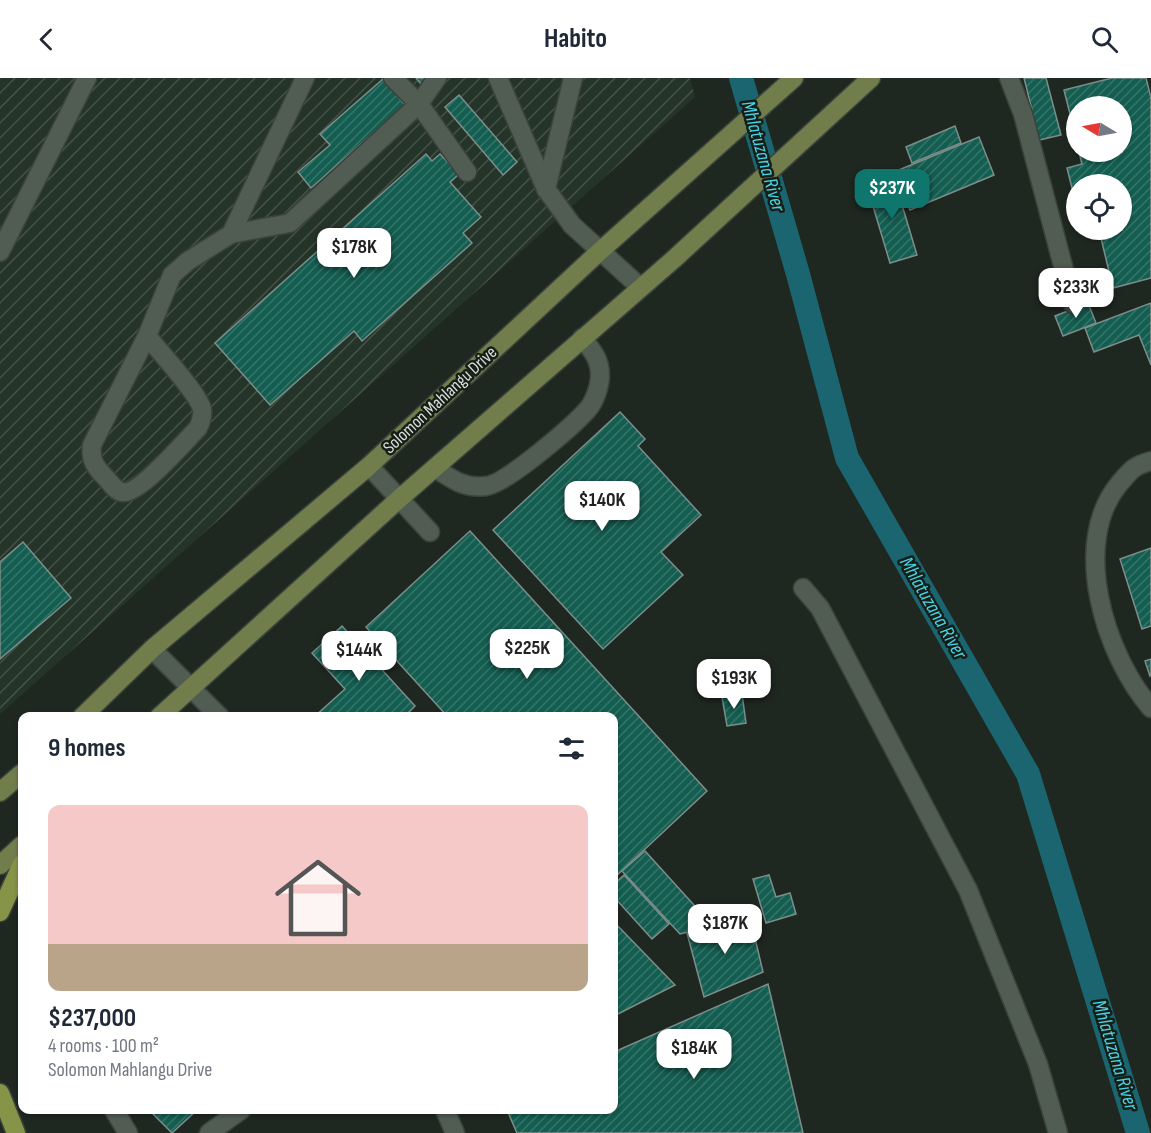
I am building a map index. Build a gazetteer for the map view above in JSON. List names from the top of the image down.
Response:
{
  "streets": {
    "main road": ["Solomon Mahlangu Drive"]
  },
  "water": ["Mhlatuzana River"],
  "north": "left",
  "page": {
    "header": "Habito",
    "price": [
      "$237K",
      "$178K",
      "$233K",
      "$140K",
      "$225K",
      "$144K",
      "$193K",
      "$187K",
      "$184K"
    ],
    "heading": "9 homes",
    "list": [
      {
        "name": "$237,000",
        "note": "4 rooms · 100 m² · Solomon Mahlangu Drive"
      }
    ]
  }
}
